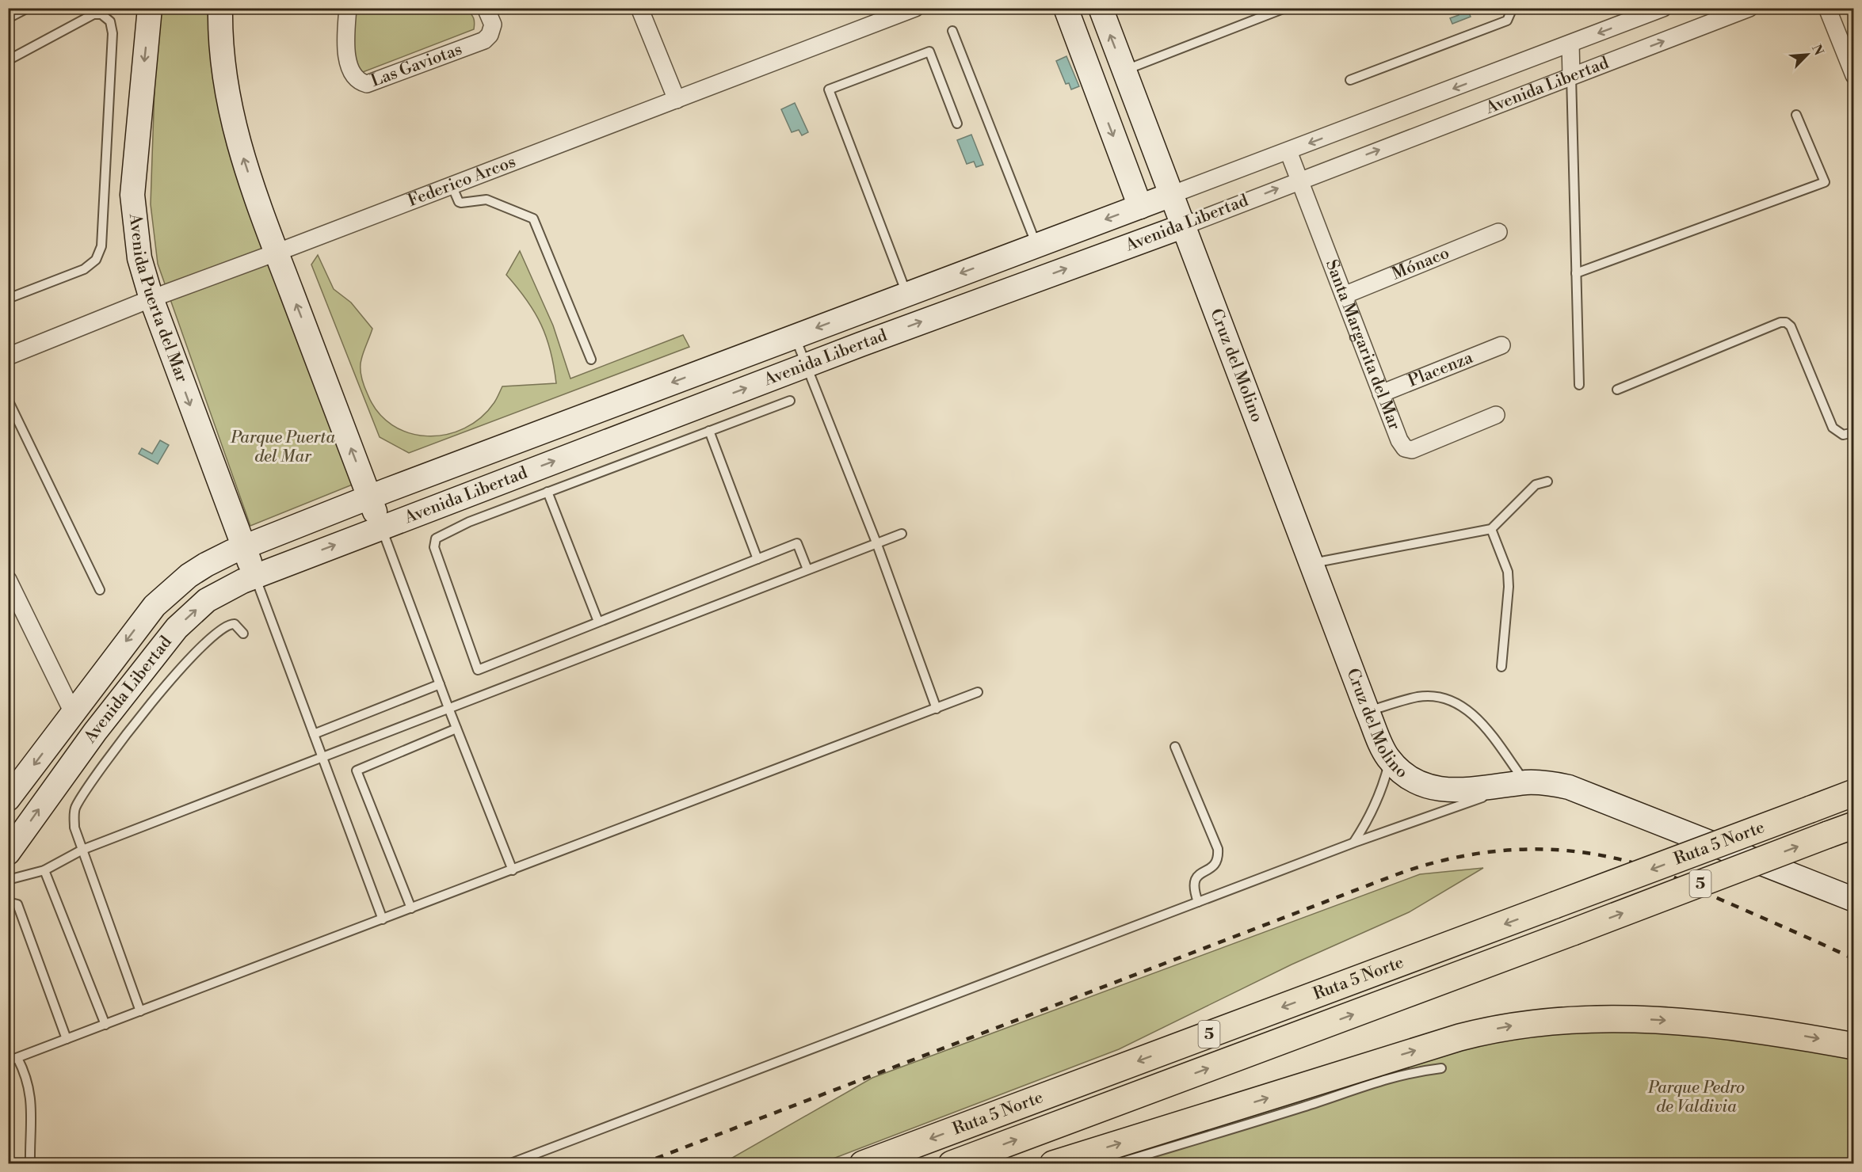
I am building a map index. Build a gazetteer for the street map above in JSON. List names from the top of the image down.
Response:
{
  "streets": {
    "highway": ["Ruta 5 Norte", "5"],
    "street": [
      "Las Gaviotas",
      "Avenida Libertad",
      "Federico Arcos",
      "Mónaco",
      "Avenida Puerta del Mar",
      "Santa Margarita del Mar",
      "Cruz del Molino",
      "Placenza"
    ]
  },
  "crossings": [
    ["Avenida Libertad", "Avenida Puerta del Mar"],
    ["Avenida Libertad", "Santa Margarita del Mar"],
    ["Avenida Libertad", "Cruz del Molino"],
    ["Federico Arcos", "Avenida Puerta del Mar"],
    ["Mónaco", "Santa Margarita del Mar"],
    ["Santa Margarita del Mar", "Placenza"]
  ],
  "parks": ["Parque Puerta del Mar", "Parque Pedro de Valdivia"],
  "north": "top right"
}
